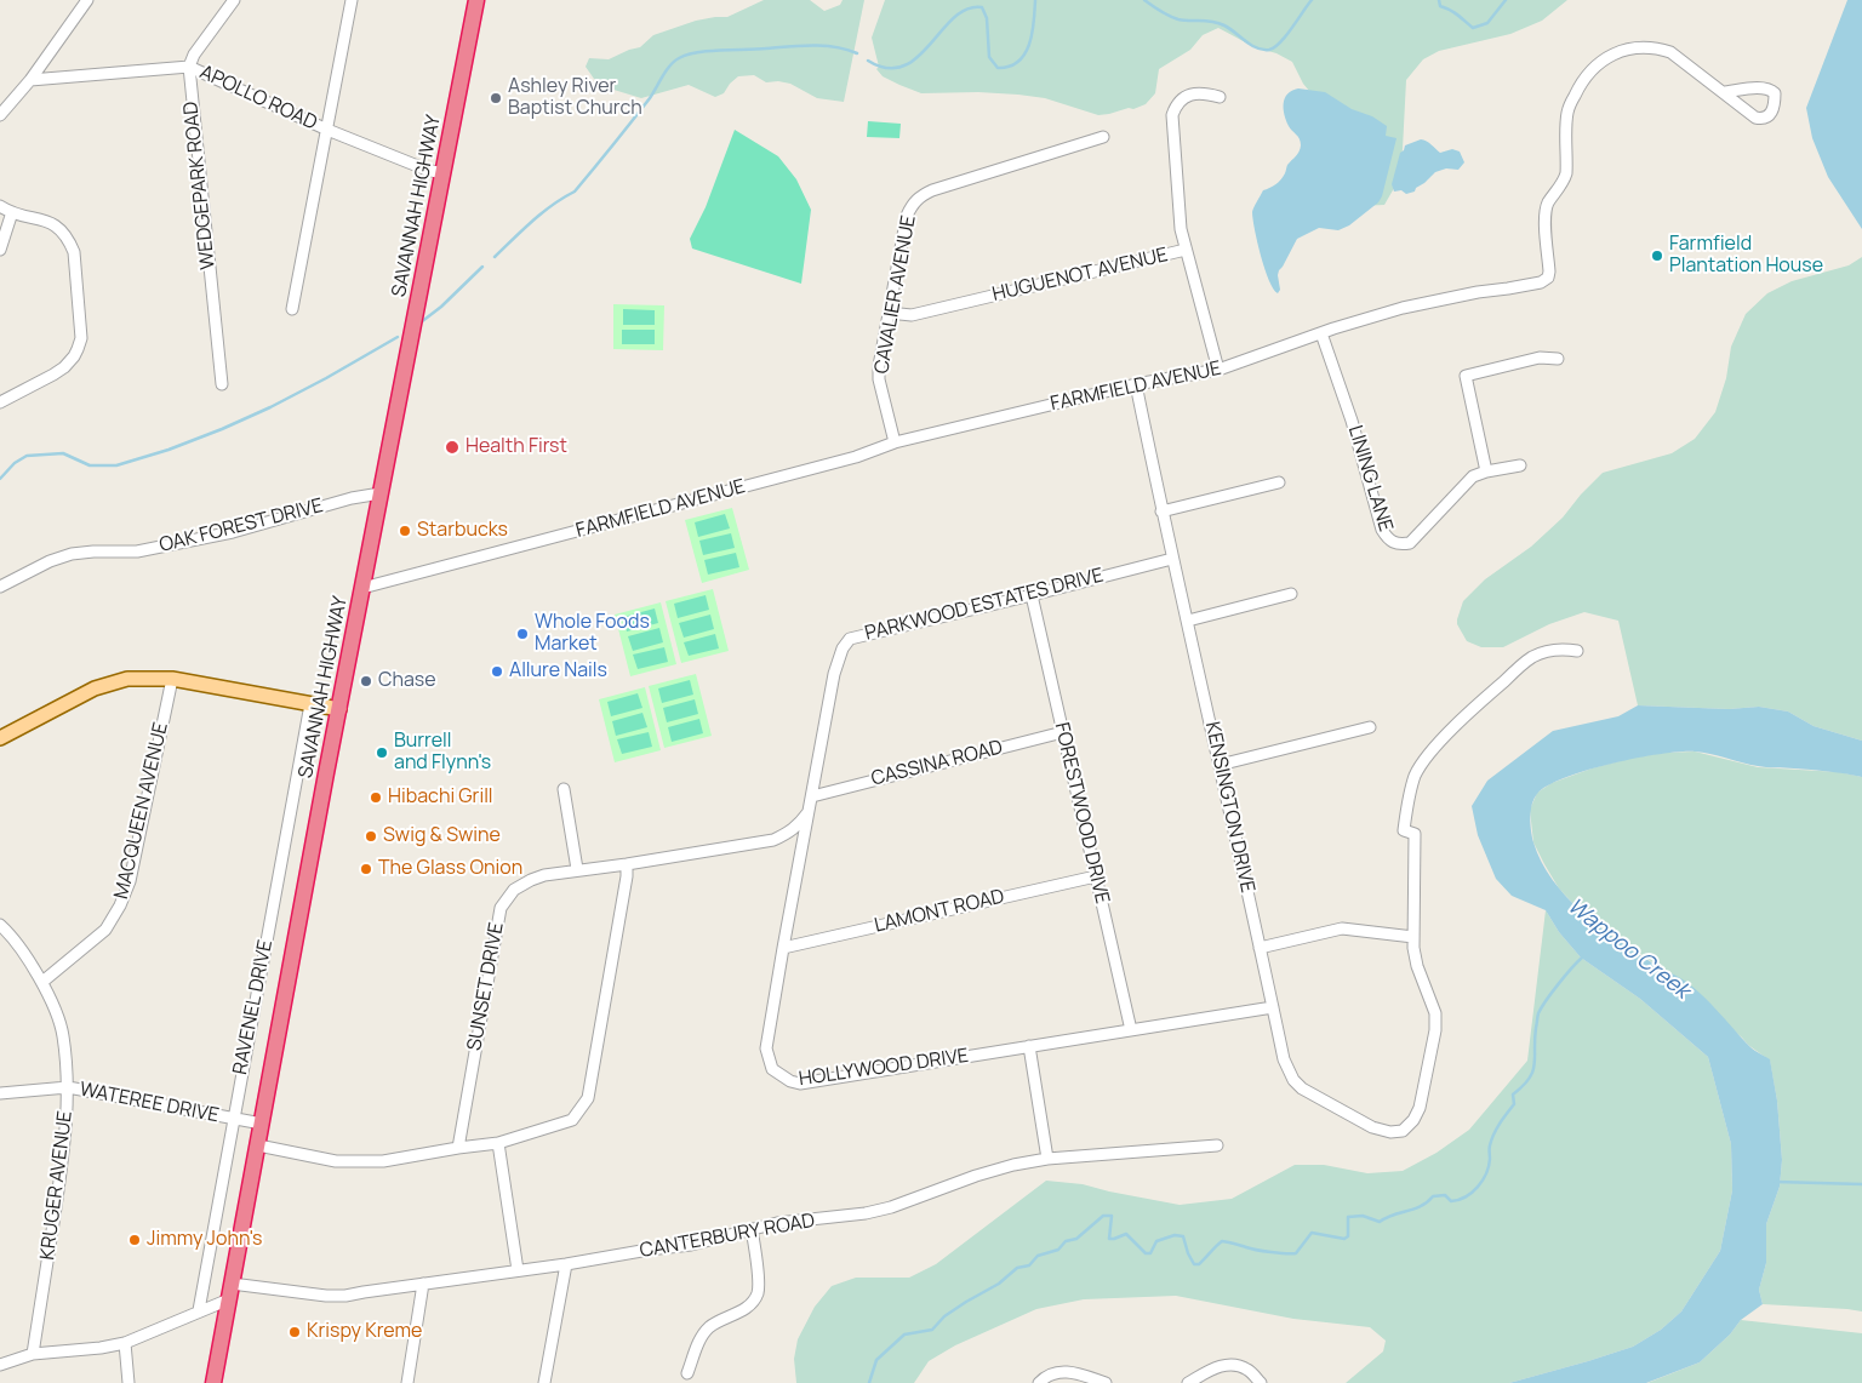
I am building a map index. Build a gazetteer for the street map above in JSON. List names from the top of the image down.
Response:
{
  "streets": {
    "highway": ["SAVANNAH HIGHWAY"],
    "street": [
      "APOLLO ROAD",
      "WEDGEPARK ROAD",
      "HUGUENOT AVENUE",
      "CAVALIER AVENUE",
      "FARMFIELD AVENUE",
      "LINING LANE",
      "OAK FOREST DRIVE",
      "PARKWOOD ESTATES DRIVE",
      "CASSINA ROAD",
      "KENSINGTON DRIVE",
      "MACQUEEN AVENUE",
      "FORESTWOOD DRIVE",
      "LAMONT ROAD",
      "SUNSET DRIVE",
      "RAVENEL DRIVE",
      "HOLLYWOOD DRIVE",
      "WATEREE DRIVE",
      "KRUGER AVENUE",
      "CANTERBURY ROAD"
    ]
  },
  "crossings": [
    ["APOLLO ROAD", "WEDGEPARK ROAD"],
    ["APOLLO ROAD", "SAVANNAH HIGHWAY"],
    ["SAVANNAH HIGHWAY", "FARMFIELD AVENUE"],
    ["SAVANNAH HIGHWAY", "OAK FOREST DRIVE"],
    ["SAVANNAH HIGHWAY", "WATEREE DRIVE"],
    ["SAVANNAH HIGHWAY", "CANTERBURY ROAD"],
    ["HUGUENOT AVENUE", "CAVALIER AVENUE"],
    ["HUGUENOT AVENUE", "FARMFIELD AVENUE"],
    ["CAVALIER AVENUE", "FARMFIELD AVENUE"],
    ["FARMFIELD AVENUE", "LINING LANE"],
    ["FARMFIELD AVENUE", "KENSINGTON DRIVE"],
    ["PARKWOOD ESTATES DRIVE", "CASSINA ROAD"],
    ["PARKWOOD ESTATES DRIVE", "KENSINGTON DRIVE"],
    ["PARKWOOD ESTATES DRIVE", "FORESTWOOD DRIVE"],
    ["PARKWOOD ESTATES DRIVE", "HOLLYWOOD DRIVE"],
    ["CASSINA ROAD", "FORESTWOOD DRIVE"],
    ["CASSINA ROAD", "HOLLYWOOD DRIVE"],
    ["KENSINGTON DRIVE", "HOLLYWOOD DRIVE"],
    ["MACQUEEN AVENUE", "KRUGER AVENUE"],
    ["FORESTWOOD DRIVE", "LAMONT ROAD"],
    ["FORESTWOOD DRIVE", "HOLLYWOOD DRIVE"],
    ["LAMONT ROAD", "HOLLYWOOD DRIVE"],
    ["SUNSET DRIVE", "HOLLYWOOD DRIVE"],
    ["RAVENEL DRIVE", "WATEREE DRIVE"],
    ["WATEREE DRIVE", "KRUGER AVENUE"]
  ],
  "water": ["Wappoo Creek"],
  "places": [
    "Ashley River Baptist Church",
    "Farmfield Plantation House",
    "Health First",
    "Starbucks",
    "Whole Foods Market",
    "Allure Nails",
    "Chase",
    "Burrell and Flynn's",
    "Hibachi Grill",
    "Swig & Swine",
    "The Glass Onion",
    "Jimmy John's",
    "Krispy Kreme"
  ]
}
